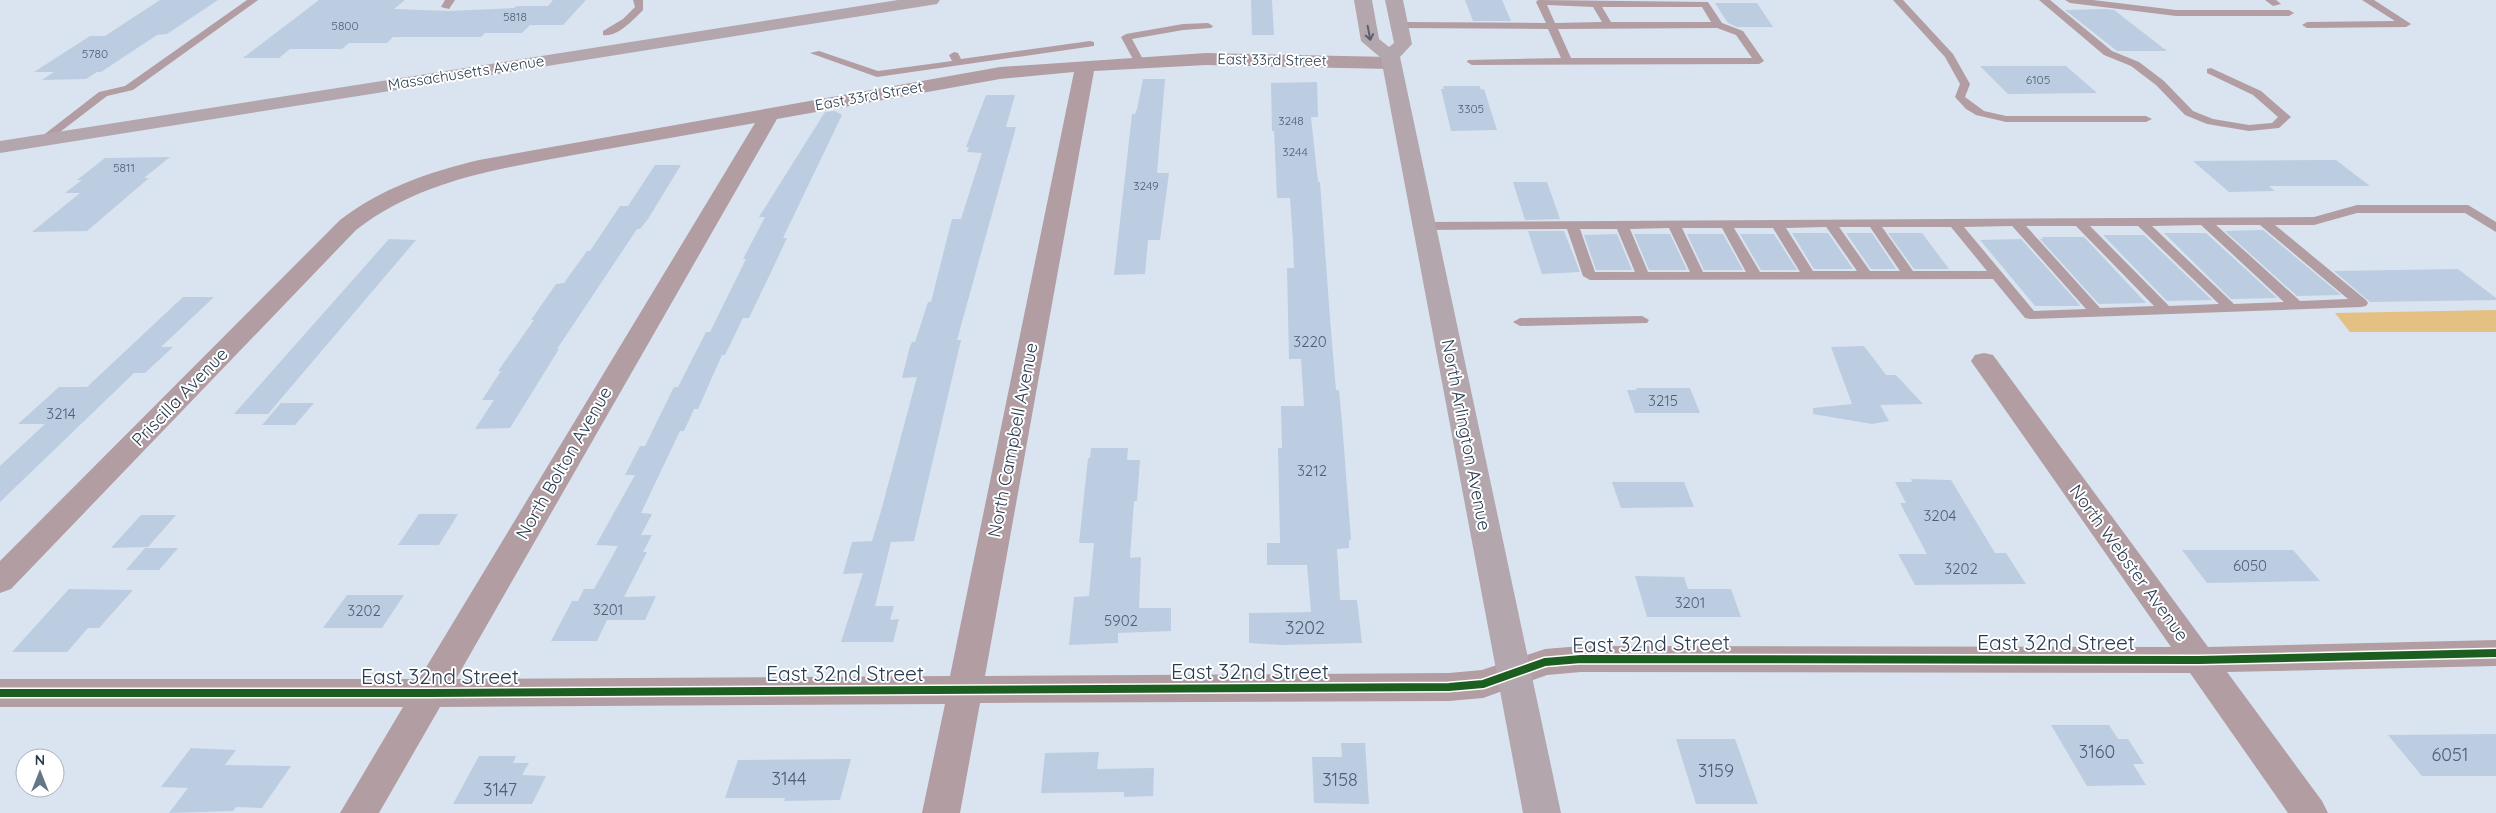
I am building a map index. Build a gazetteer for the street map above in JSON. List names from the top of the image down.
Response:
{
  "streets": {
    "main road": ["Massachusetts Avenue", "North Arlington Avenue"],
    "street": [
      "East 33rd Street",
      "Priscilla Avenue",
      "North Campbell Avenue",
      "North Bolton Avenue",
      "North Webster Avenue",
      "East 32nd Street"
    ]
  },
  "crossings": [
    ["East 33rd Street", "Priscilla Avenue"],
    ["East 33rd Street", "North Arlington Avenue"],
    ["East 33rd Street", "North Campbell Avenue"],
    ["East 33rd Street", "North Bolton Avenue"],
    ["North Arlington Avenue", "East 32nd Street"],
    ["North Campbell Avenue", "East 32nd Street"],
    ["North Bolton Avenue", "East 32nd Street"],
    ["North Webster Avenue", "East 32nd Street"]
  ],
  "house_numbers": [
    "5818",
    "5800",
    "5780",
    "6105",
    "3305",
    "3248",
    "3244",
    "5811",
    "3249",
    "3220",
    "3215",
    "3214",
    "3212",
    "3204",
    "6050",
    "3202",
    "3201",
    "3201",
    "3202",
    "5902",
    "3202",
    "3160",
    "6051",
    "3159",
    "3144",
    "3158",
    "3147"
  ],
  "north": "top"
}
